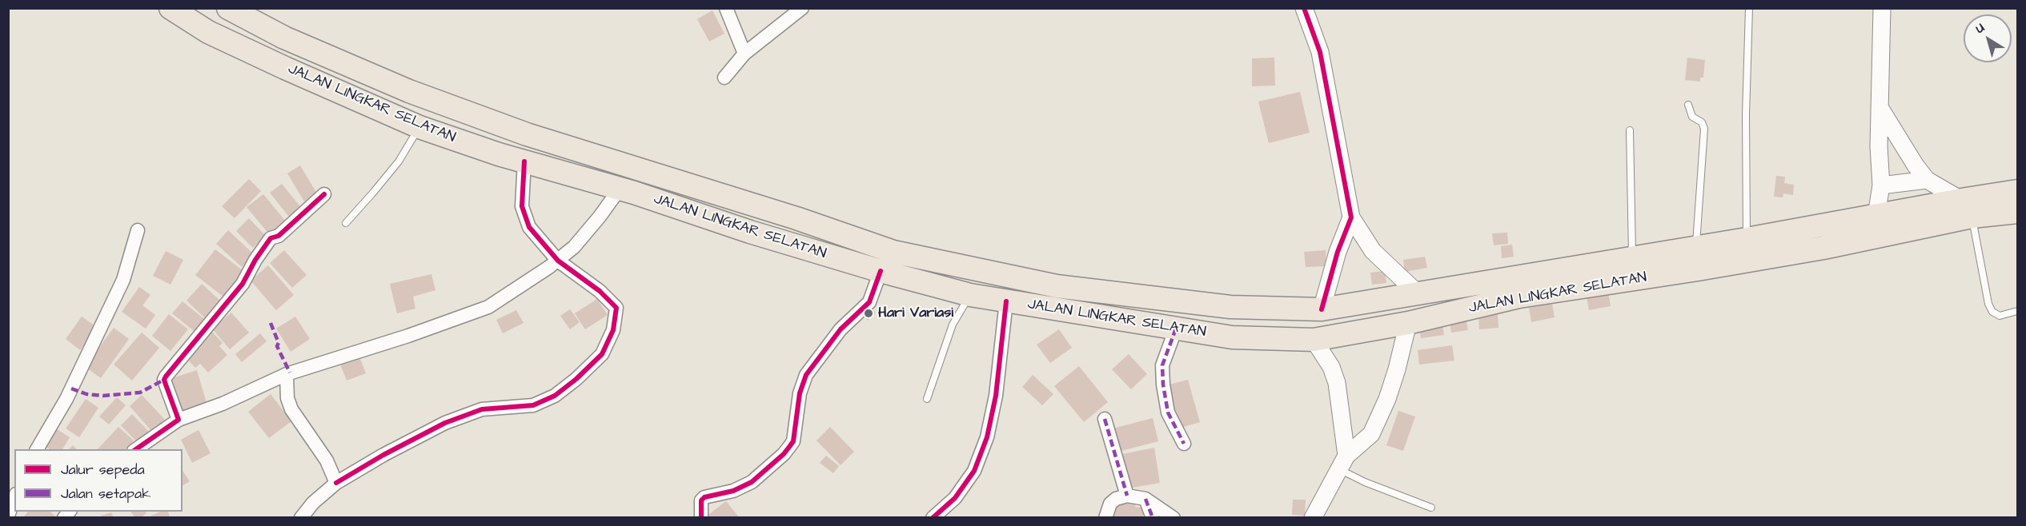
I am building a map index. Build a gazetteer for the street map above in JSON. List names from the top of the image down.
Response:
{
  "streets": {
    "highway": ["JALAN LINGKAR SELATAN"]
  },
  "places": ["Hari Variasi"],
  "legend": ["Jalur sepeda", "Jalan setapak"],
  "north": "top left"
}
